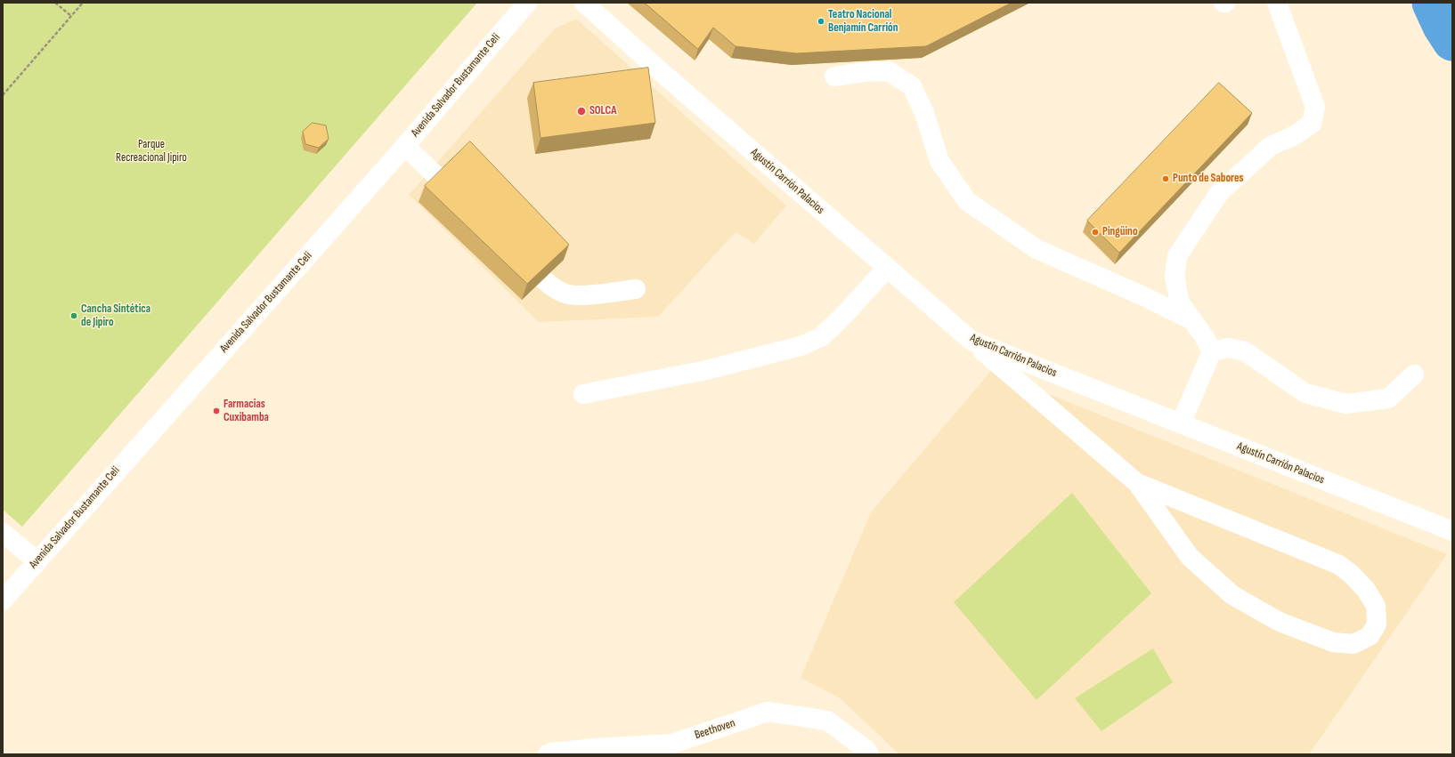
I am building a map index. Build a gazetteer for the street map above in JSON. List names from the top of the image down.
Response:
{
  "streets": {
    "street": ["Avenida Salvador Bustamante Celi", "Agustín Carrión Palacios", "Beethoven"]
  },
  "parks": ["Parque Recreacional Jipiro"],
  "places": [
    "Teatro Nacional Benjamín Carrión",
    "SOLCA",
    "Punto de Sabores",
    "Pingüino",
    "Cancha Sintética de Jipiro",
    "Farmacias Cuxibamba"
  ]
}
